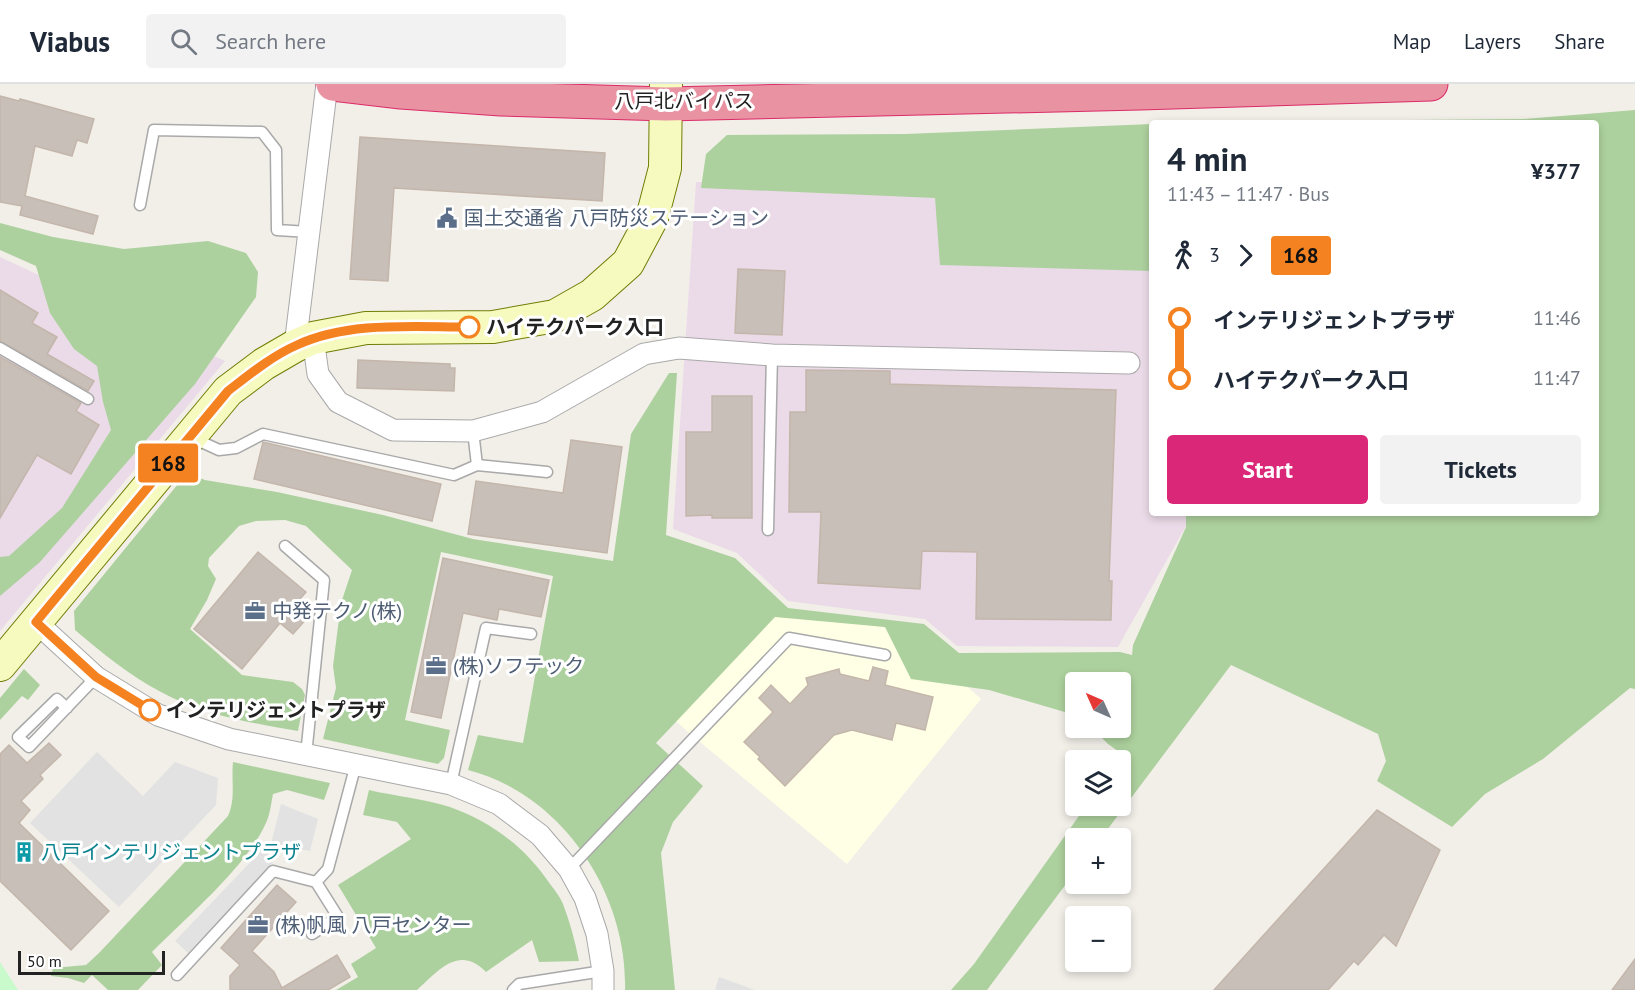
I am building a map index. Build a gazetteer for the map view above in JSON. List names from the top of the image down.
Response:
{
  "streets": {
    "highway": ["八戸北バイパス"]
  },
  "places": {
    "public building": ["国土交通省 八戸防災ステーション"],
    "other": ["ハイテクパーク入口", "インテリジェントプラザ"],
    "office": ["中発テクノ(株)", "(株)ソフテック", "(株)帆風 八戸センター"],
    "building": ["八戸インテリジェントプラザ"]
  },
  "lines": ["bus line 168"],
  "scale_bar": "50 m",
  "north": "top left",
  "page": {
    "header": "Viabus",
    "search": "Search here",
    "nav": ["Map", "Layers", "Share"],
    "on_map": "168",
    "heading": ["4 min", "11:43 – 11:47 · Bus", "¥377"],
    "legs": ["3", "168"],
    "list": [
      {
        "name": "インテリジェントプラザ",
        "value": "11:46"
      },
      {
        "name": "ハイテクパーク入口",
        "value": "11:47"
      }
    ],
    "buttons": ["Start", "Tickets"],
    "map_buttons": ["+", "−"],
    "scale": "50 m"
  }
}
